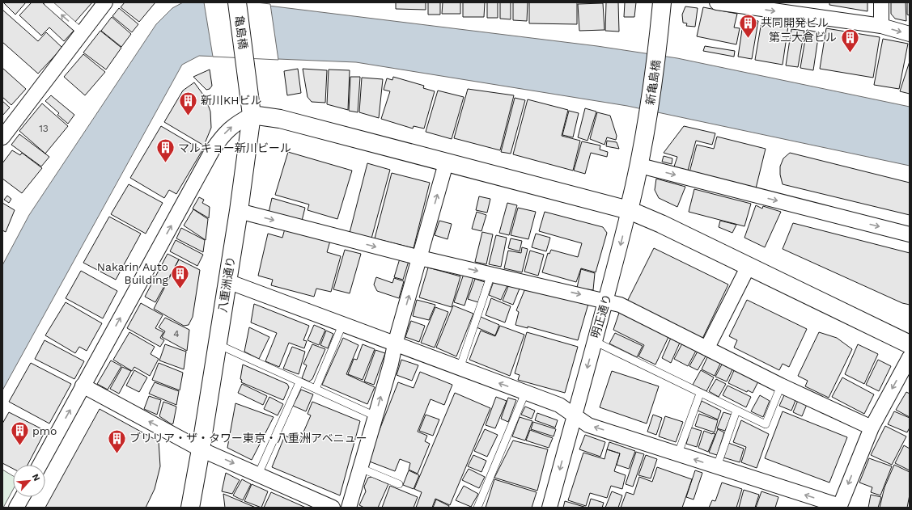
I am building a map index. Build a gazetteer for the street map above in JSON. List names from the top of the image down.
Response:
{
  "streets": {
    "street": [
      "亀島橋",
      "新亀島橋",
      "八重洲通り",
      "明正通り"
    ]
  },
  "crossings": [
    ["亀島橋", "八重洲通り"],
    ["新亀島橋", "明正通り"]
  ],
  "one_way": ["明正通り"],
  "places": {
    "building": [
      "共同開発ビル",
      "第三大倉ビル",
      "新川KHビル",
      "マルキョー新川ビール",
      "Nakarin Auto Building",
      "pmo",
      "ブリリア・ザ・タワー東京・八重洲アベニュー"
    ]
  },
  "house_numbers": ["13", "4"],
  "north": "top right"
}
